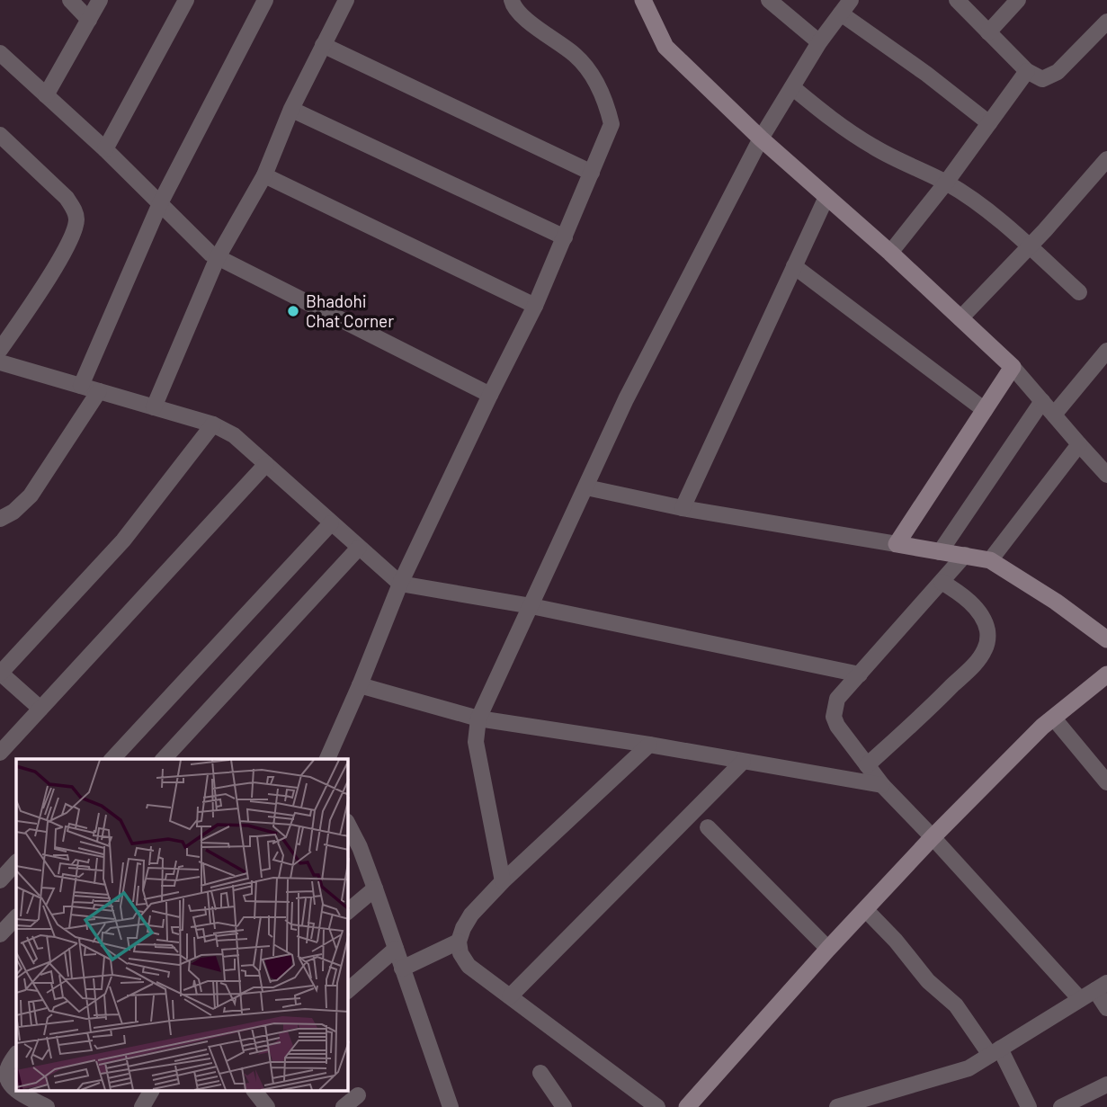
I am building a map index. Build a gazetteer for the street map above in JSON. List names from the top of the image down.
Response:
{
  "places": ["Bhadohi Chat Corner"]
}
